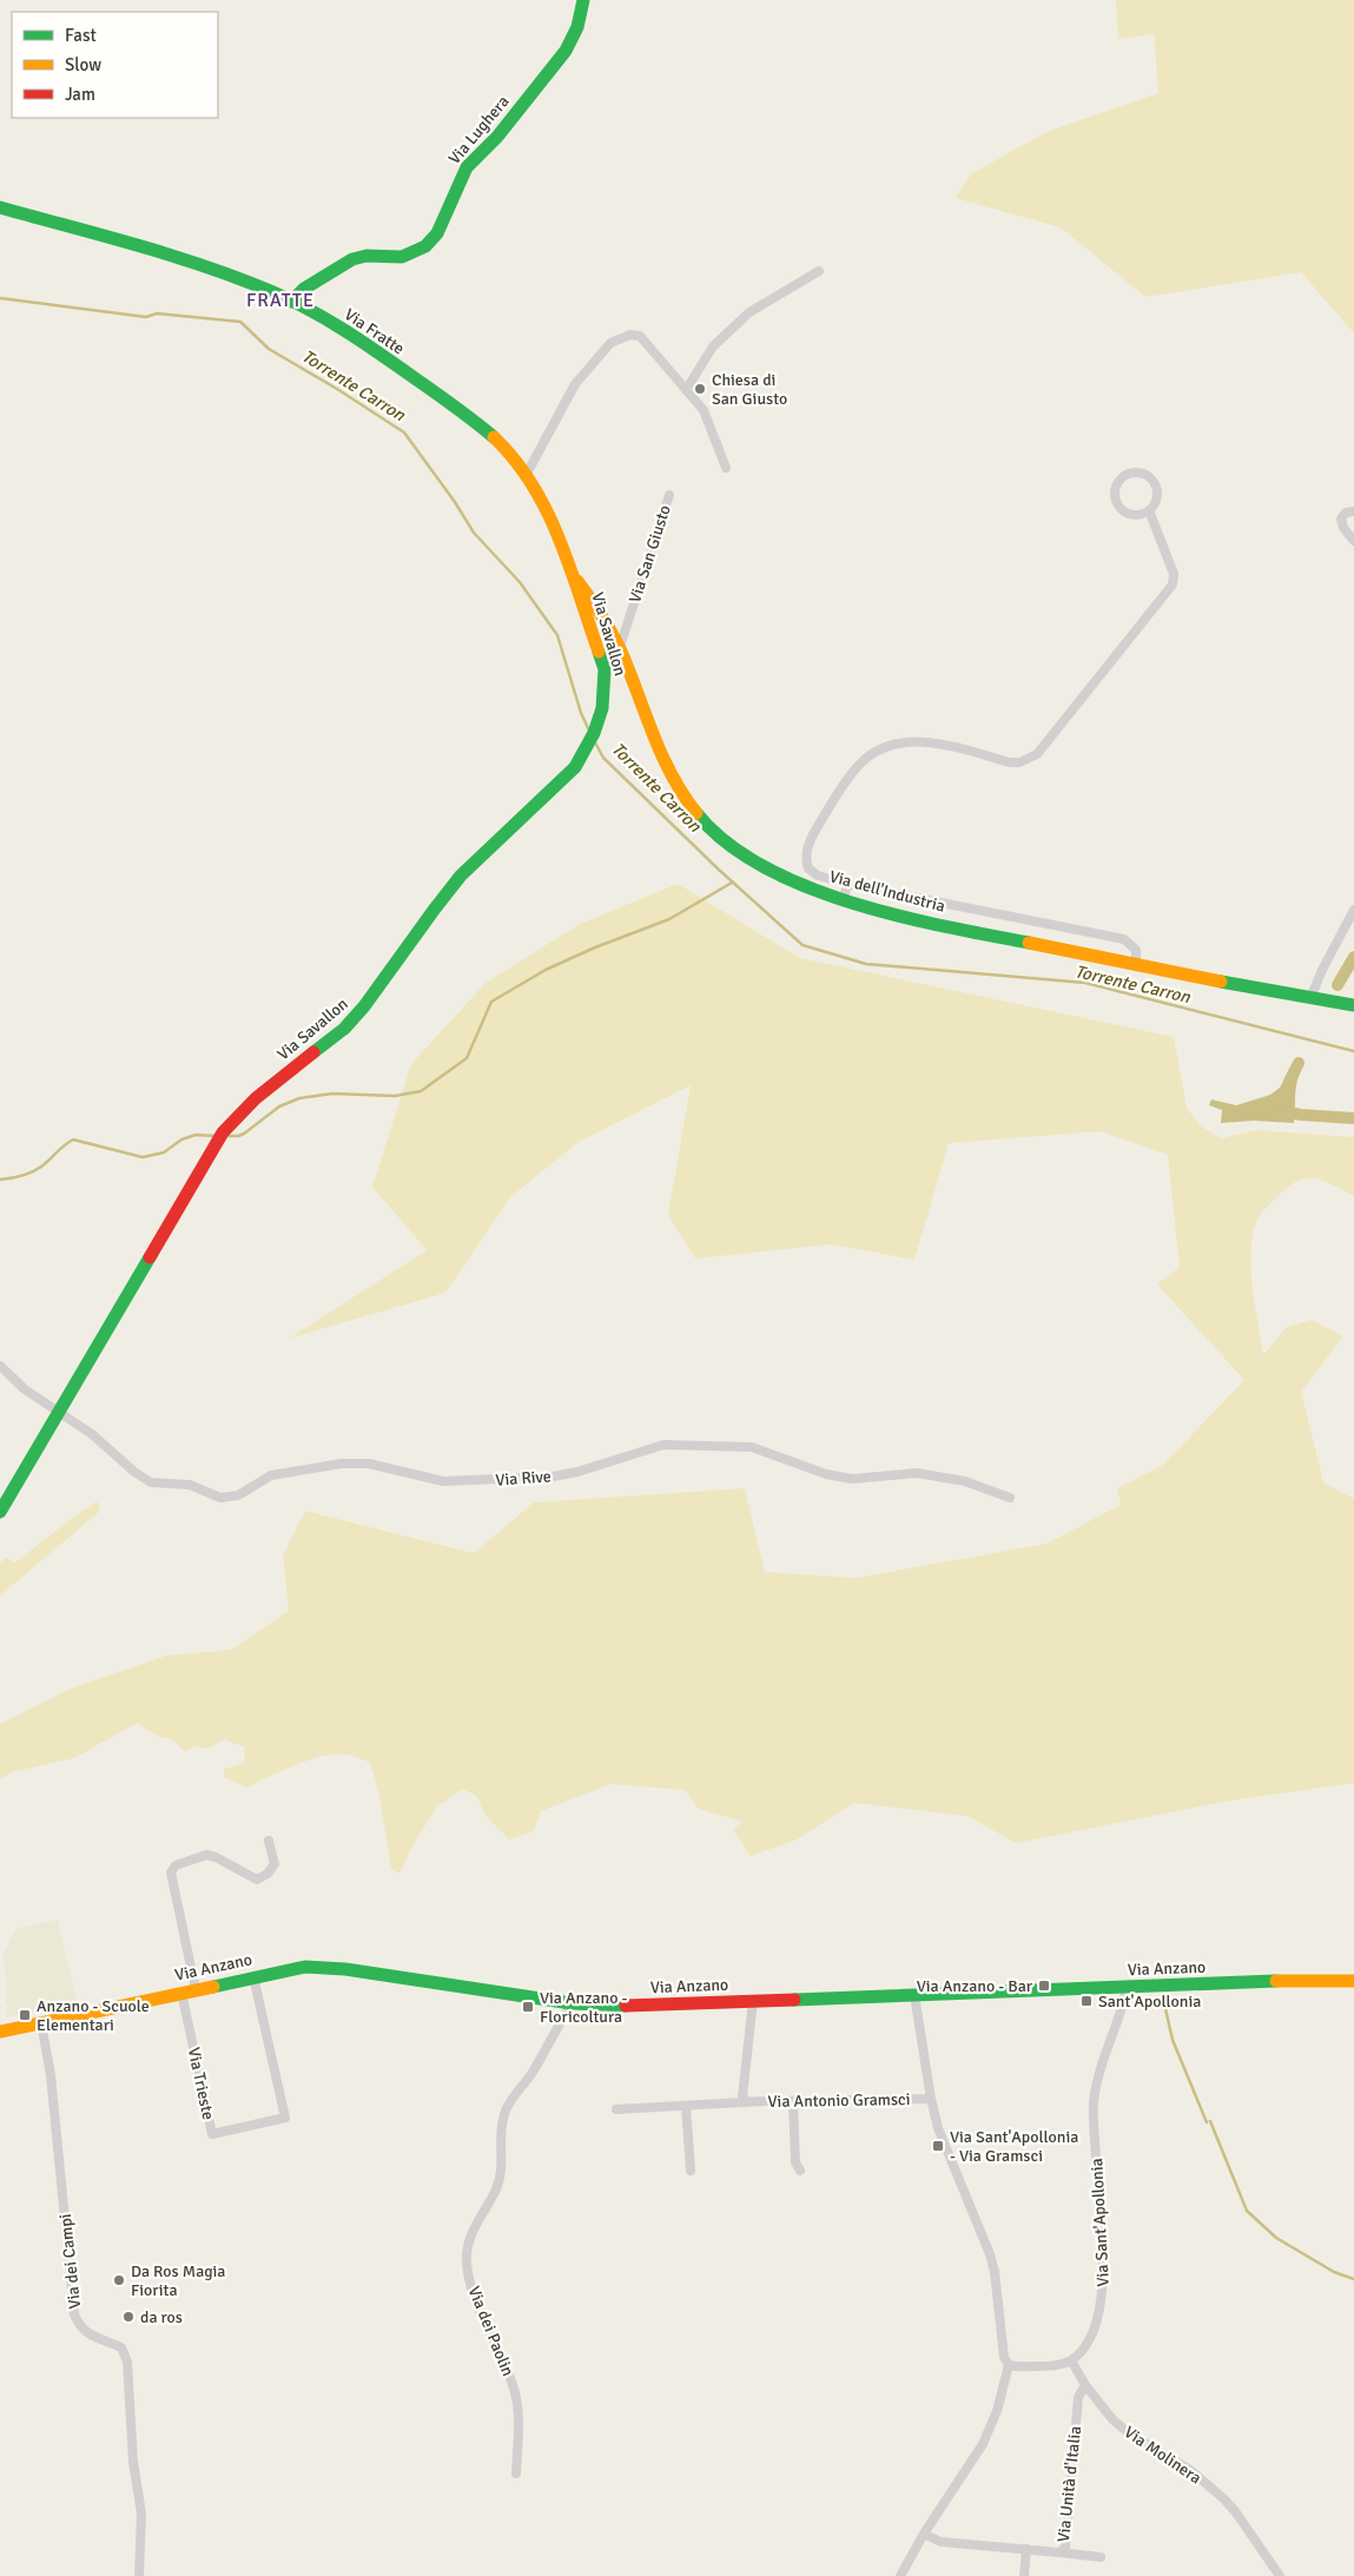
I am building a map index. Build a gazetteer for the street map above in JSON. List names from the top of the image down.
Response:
{
  "streets": {
    "main road": [
      "Via Lughera",
      "Via Fratte",
      "Via Savallon",
      "Via dell'Industria",
      "Via Anzano"
    ],
    "street": [
      "Via San Giusto",
      "Via Rive",
      "Via Trieste",
      "Via Antonio Gramsci",
      "Via Sant'Apollonia",
      "Via dei Campi",
      "Via dei Paolin",
      "Via Molinera",
      "Via Unità d'Italia"
    ]
  },
  "crossings": [
    ["Via Lughera", "Via Fratte"],
    ["Via Fratte", "Via Savallon"],
    ["Via Fratte", "Via dell'Industria"],
    ["Via San Giusto", "Via dell'Industria"],
    ["Via Savallon", "Via dell'Industria"],
    ["Via Savallon", "Via Rive"],
    ["Via Anzano", "Via Trieste"],
    ["Via Anzano", "Via Antonio Gramsci"],
    ["Via Anzano", "Via Sant'Apollonia"],
    ["Via Anzano", "Via dei Campi"],
    ["Via Anzano", "Via dei Paolin"],
    ["Via Sant'Apollonia", "Via Molinera"],
    ["Via Molinera", "Via Unità d'Italia"]
  ],
  "districts": ["FRATTE"],
  "water": ["Torrente Carron"],
  "places": {
    "other": ["Chiesa di San Giusto", "Da Ros Magia Fiorita", "da ros"],
    "transit": [
      "Via Anzano - Bar",
      "Sant'Apollonia",
      "Via Anzano - Floricoltura",
      "Anzano - Scuole Elementari",
      "Via Sant'Apollonia - Via Gramsci"
    ]
  },
  "legend": ["Fast", "Slow", "Jam"]
}
